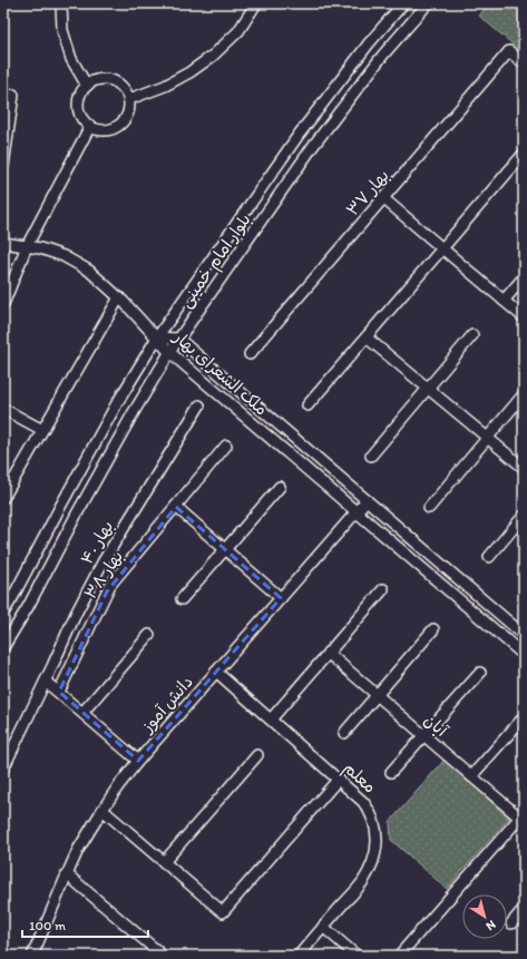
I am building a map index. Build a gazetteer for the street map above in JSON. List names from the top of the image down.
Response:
{
  "streets": {
    "street": [
      "بهار ۳۷",
      "بلوار امام خمینی",
      "ملک الشعرای بهار",
      "بهار ۴۰",
      "بهار ۳۸",
      "دانش آموز",
      "آبان",
      "معلم"
    ]
  },
  "crossings": [
    ["بلوار امام خمینی", "ملک الشعرای بهار"],
    ["ملک الشعرای بهار", "دانش آموز"],
    ["دانش آموز", "معلم"]
  ],
  "scale_bar": "100 m",
  "north": "bottom right"
}
